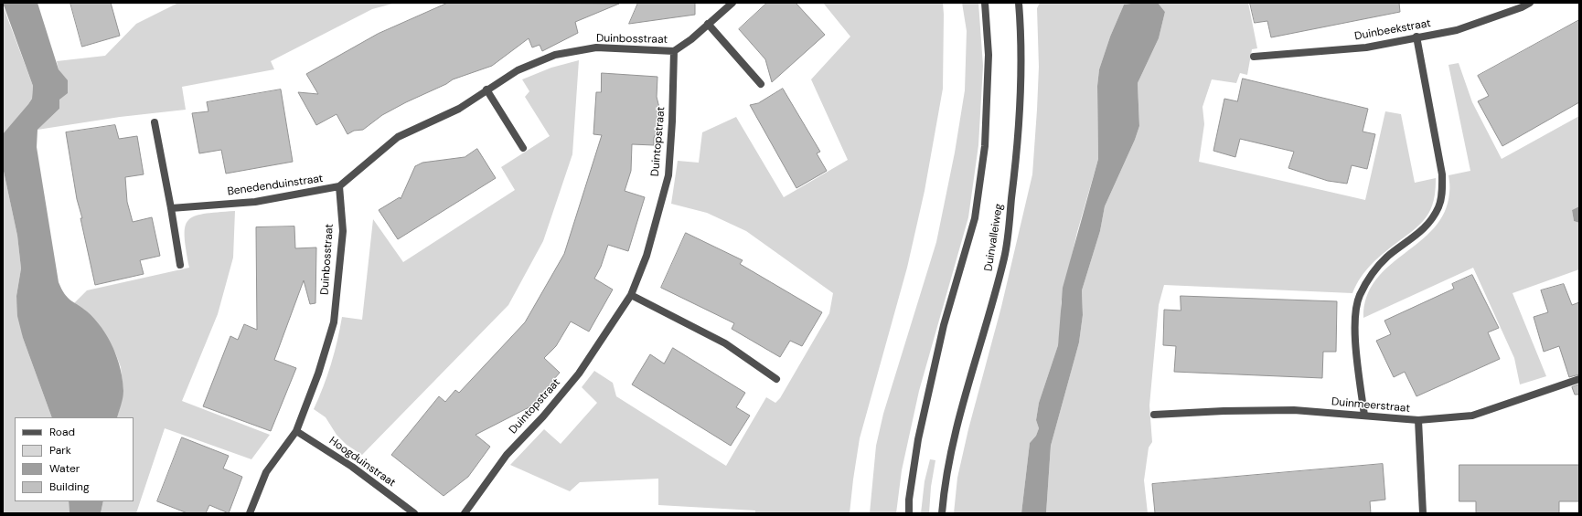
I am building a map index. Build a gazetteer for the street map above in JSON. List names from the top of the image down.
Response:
{
  "streets": {
    "street": [
      "Duinbeekstraat",
      "Duinbosstraat",
      "Duintopstraat",
      "Benedenduinstraat",
      "Duinvalleiweg",
      "Duinmeerstraat",
      "Hoogduinstraat"
    ]
  },
  "crossings": [
    ["Duinbosstraat", "Duintopstraat"],
    ["Duinbosstraat", "Benedenduinstraat"],
    ["Duinbosstraat", "Hoogduinstraat"]
  ],
  "legend": [
    "Road",
    "Park",
    "Water",
    "Building"
  ]
}
